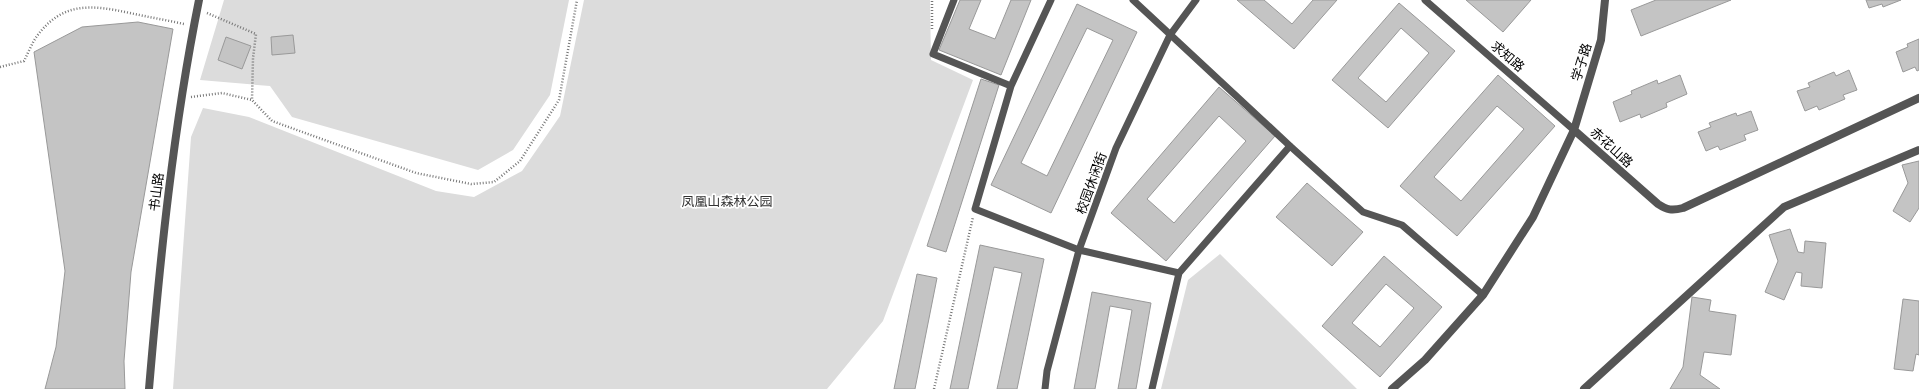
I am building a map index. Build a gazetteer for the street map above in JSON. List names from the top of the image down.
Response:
{
  "streets": {
    "street": ["学子路", "赤花山路", "书山路"],
    "lane": ["求知路", "校园休闲街"]
  },
  "crossings": [
    ["求知路", "学子路"],
    ["求知路", "赤花山路"],
    ["学子路", "赤花山路"]
  ],
  "parks": ["凤凰山森林公园"]
}
